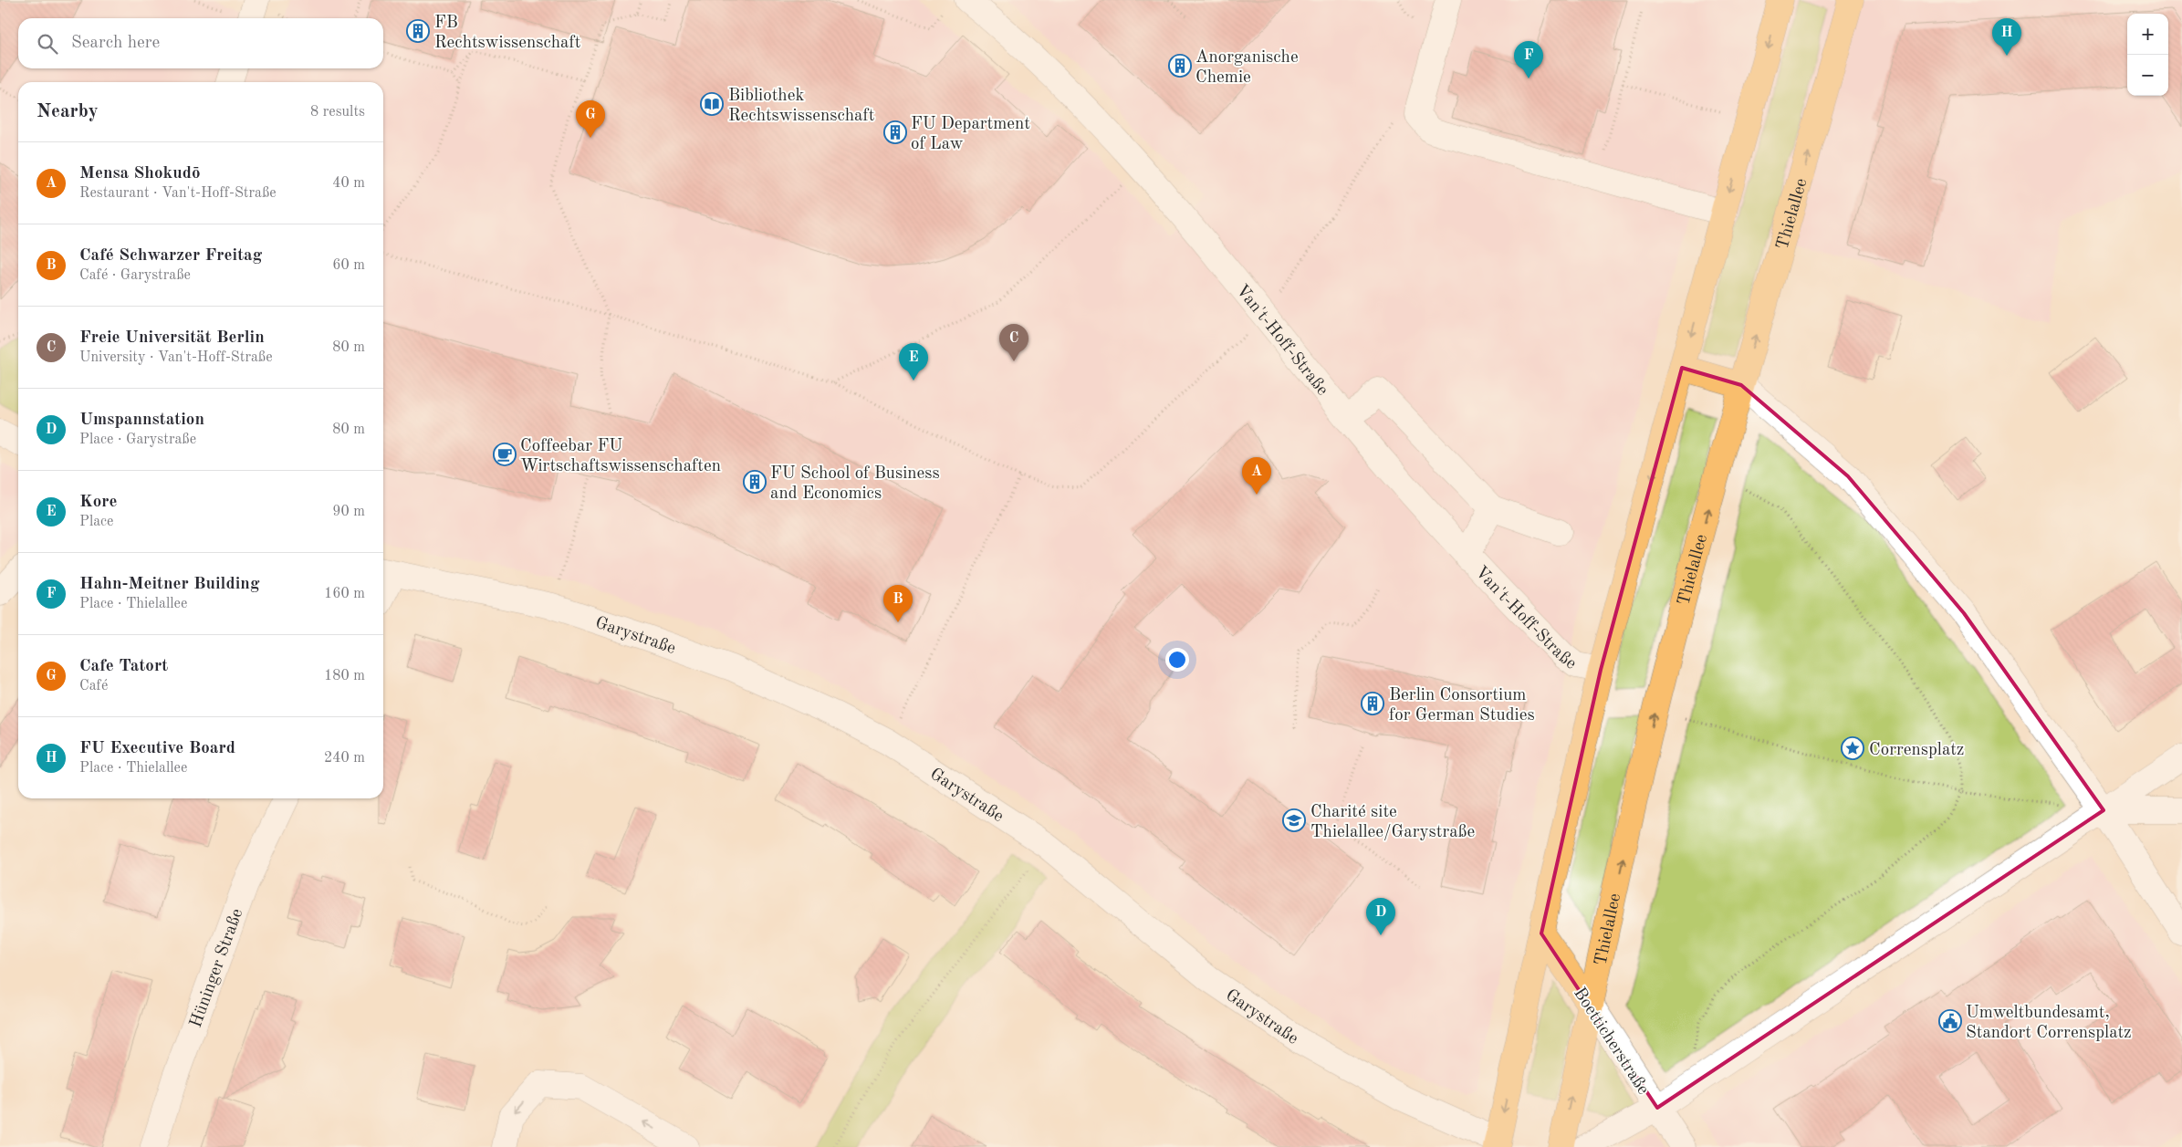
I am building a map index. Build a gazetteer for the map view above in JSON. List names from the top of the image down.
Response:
{
  "streets": {
    "main road": ["Thielallee", "Boetticherstraße"],
    "street": ["Van't-Hoff-Straße", "Garystraße", "Hüninger Straße"]
  },
  "crossings": [
    ["Thielallee", "Boetticherstraße"]
  ],
  "places": {
    "building": [
      "FB Rechtswissenschaft",
      "Anorganische Chemie",
      "FU Department of Law",
      "FU School of Business and Economics",
      "Berlin Consortium for German Studies"
    ],
    "library": ["Bibliothek Rechtswissenschaft"],
    "cafe": ["Coffeebar FU Wirtschaftswissenschaften"],
    "place": ["Corrensplatz"],
    "school or university": ["Charité site Thielallee/Garystraße"],
    "public building": ["Umweltbundesamt, Standort Corrensplatz"]
  },
  "page": {
    "map_buttons": ["+", "−"],
    "pins": [
      "H",
      "F",
      "G",
      "C",
      "E",
      "A",
      "B",
      "D"
    ],
    "search": "Search here",
    "heading": ["Nearby", "8 results"],
    "list": [
      {
        "mark": "A",
        "name": "Mensa Shokudō",
        "note": "Restaurant · Van't-Hoff-Straße",
        "value": "40 m"
      },
      {
        "mark": "B",
        "name": "Café Schwarzer Freitag",
        "note": "Café · Garystraße",
        "value": "60 m"
      },
      {
        "mark": "C",
        "name": "Freie Universität Berlin",
        "note": "University · Van't-Hoff-Straße",
        "value": "80 m"
      },
      {
        "mark": "D",
        "name": "Umspannstation",
        "note": "Place · Garystraße",
        "value": "80 m"
      },
      {
        "mark": "E",
        "name": "Kore",
        "note": "Place",
        "value": "90 m"
      },
      {
        "mark": "F",
        "name": "Hahn-Meitner Building",
        "note": "Place · Thielallee",
        "value": "160 m"
      },
      {
        "mark": "G",
        "name": "Cafe Tatort",
        "note": "Café",
        "value": "180 m"
      },
      {
        "mark": "H",
        "name": "FU Executive Board",
        "note": "Place · Thielallee",
        "value": "240 m"
      }
    ]
  }
}
